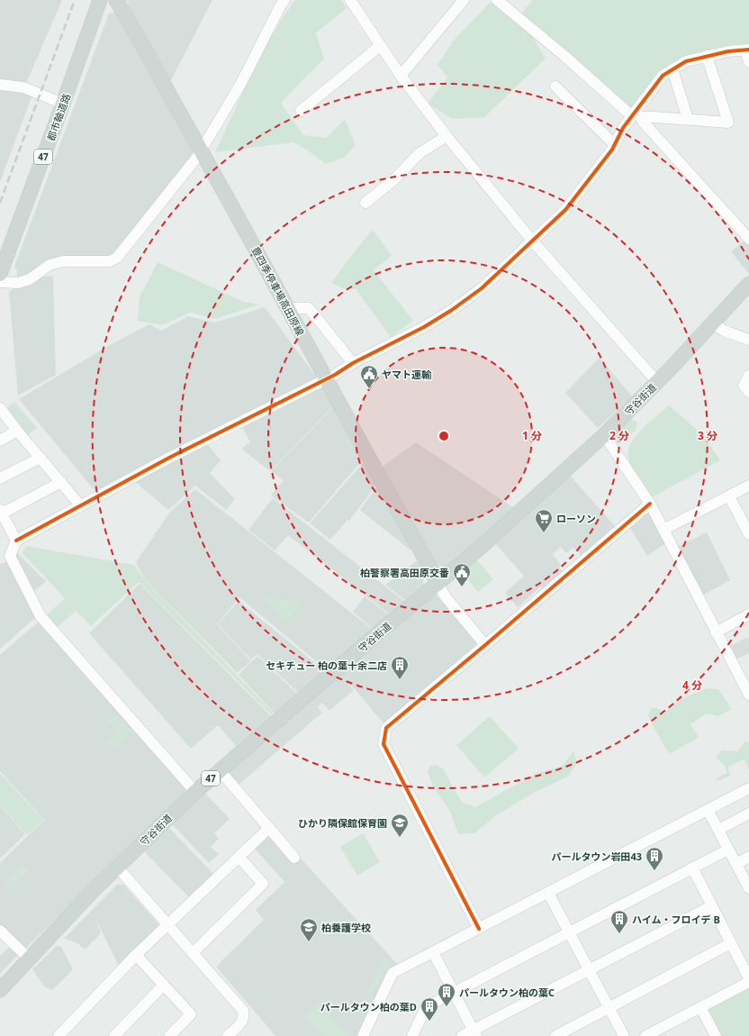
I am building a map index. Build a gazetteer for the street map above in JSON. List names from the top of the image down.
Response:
{
  "streets": {
    "main road": [
      "都市軸道路",
      "47",
      "豊四季停車場高田原線",
      "守谷街道"
    ]
  },
  "crossings": [
    ["豊四季停車場高田原線", "守谷街道"]
  ],
  "places": {
    "public building": ["ヤマト運輸", "柏警察署高田原交番"],
    "supermarket": ["ローソン"],
    "building": [
      "セキチュー 柏の葉十余二店",
      "パールタウン岩田43",
      "ハイム・フロイデ B",
      "パールタウン柏の葉C",
      "パールタウン柏の葉D"
    ],
    "school or university": ["ひかり隣保館保育園", "柏養護学校"]
  },
  "rings": [
    "1 分",
    "2 分",
    "3 分",
    "4 分"
  ]
}
